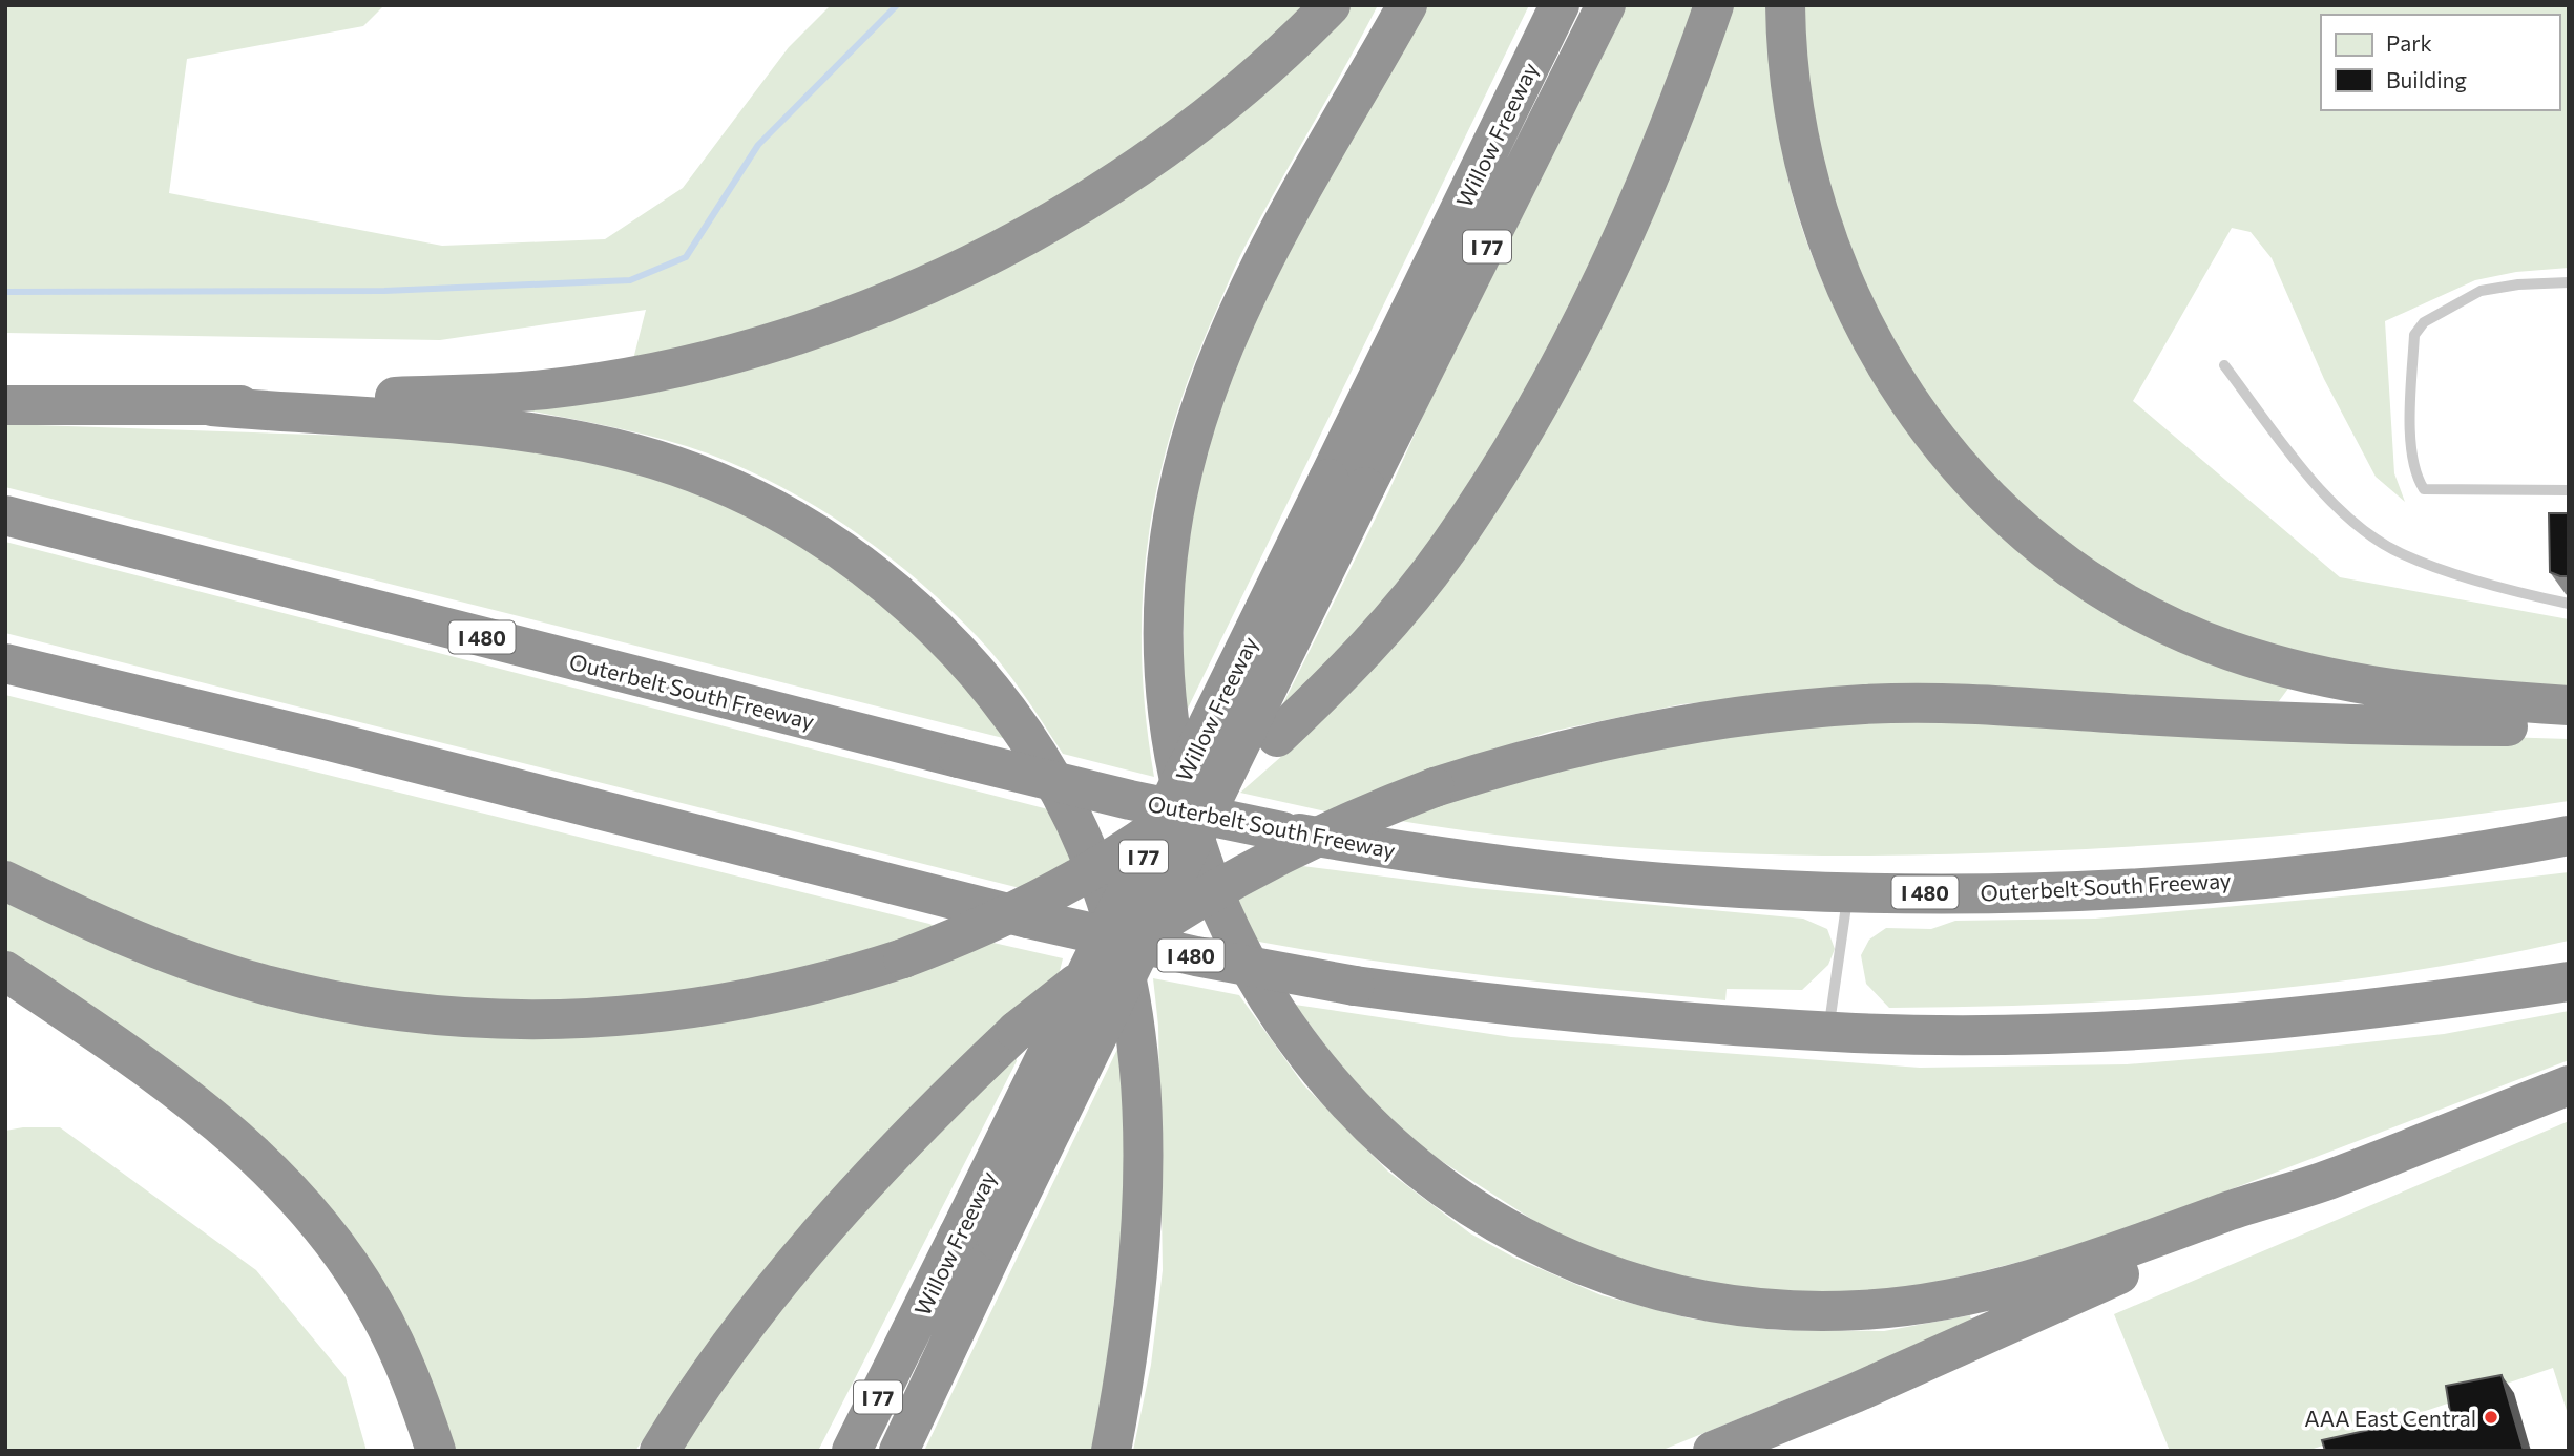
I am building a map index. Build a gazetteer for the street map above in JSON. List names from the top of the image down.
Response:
{
  "streets": {
    "highway": [
      "Willow Freeway",
      "I 77",
      "I 480",
      "Outerbelt South Freeway"
    ]
  },
  "places": ["AAA East Central"],
  "legend": ["Park", "Building"]
}
